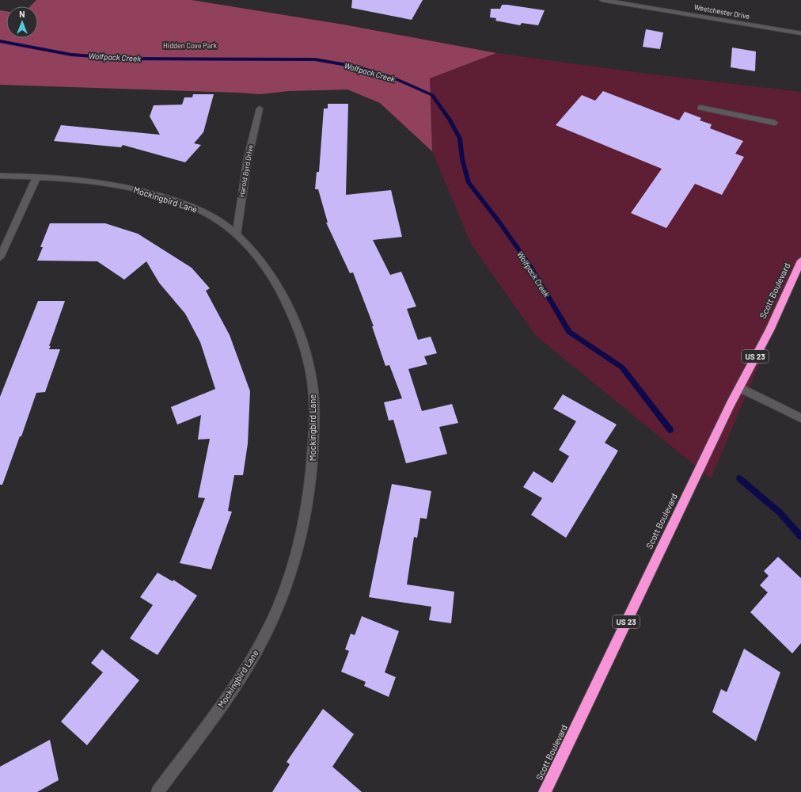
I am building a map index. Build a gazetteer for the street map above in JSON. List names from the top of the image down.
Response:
{
  "streets": {
    "highway": ["Scott Boulevard", "US 23"],
    "street": ["Westchester Drive", "Harold Byrd Drive", "Mockingbird Lane"]
  },
  "crossings": [
    ["Harold Byrd Drive", "Mockingbird Lane"]
  ],
  "water": ["Wolfpack Creek"],
  "parks": ["Hidden Cove Park"],
  "north": "top"
}
